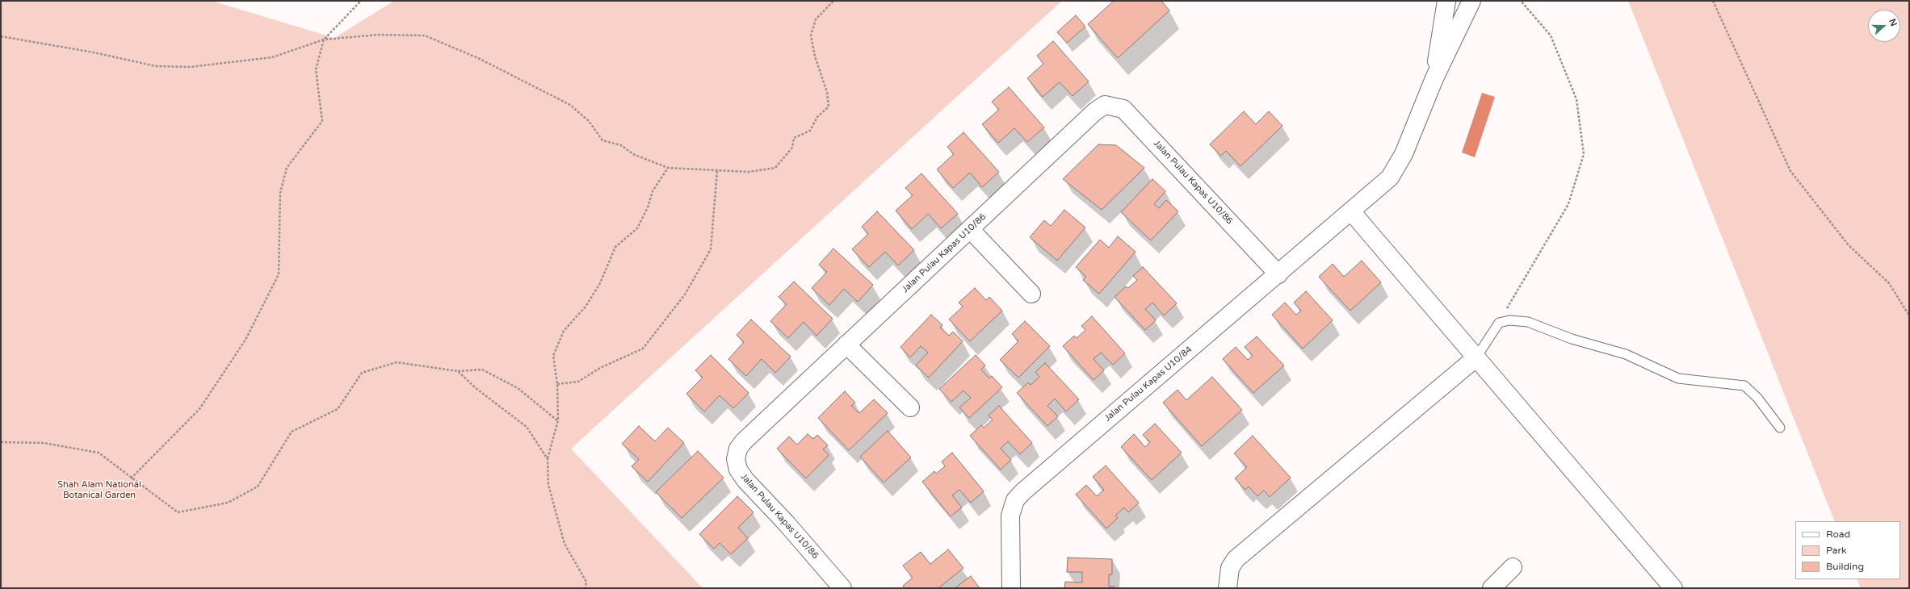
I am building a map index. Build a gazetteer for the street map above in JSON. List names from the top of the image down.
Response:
{
  "streets": {
    "street": ["Jalan Pulau Kapas U10/86", "Jalan Pulau Kapas U10/84"]
  },
  "crossings": [
    ["Jalan Pulau Kapas U10/86", "Jalan Pulau Kapas U10/84"]
  ],
  "parks": ["Shah Alam National Botanical Garden"],
  "legend": ["Road", "Park", "Building"],
  "north": "right"
}
